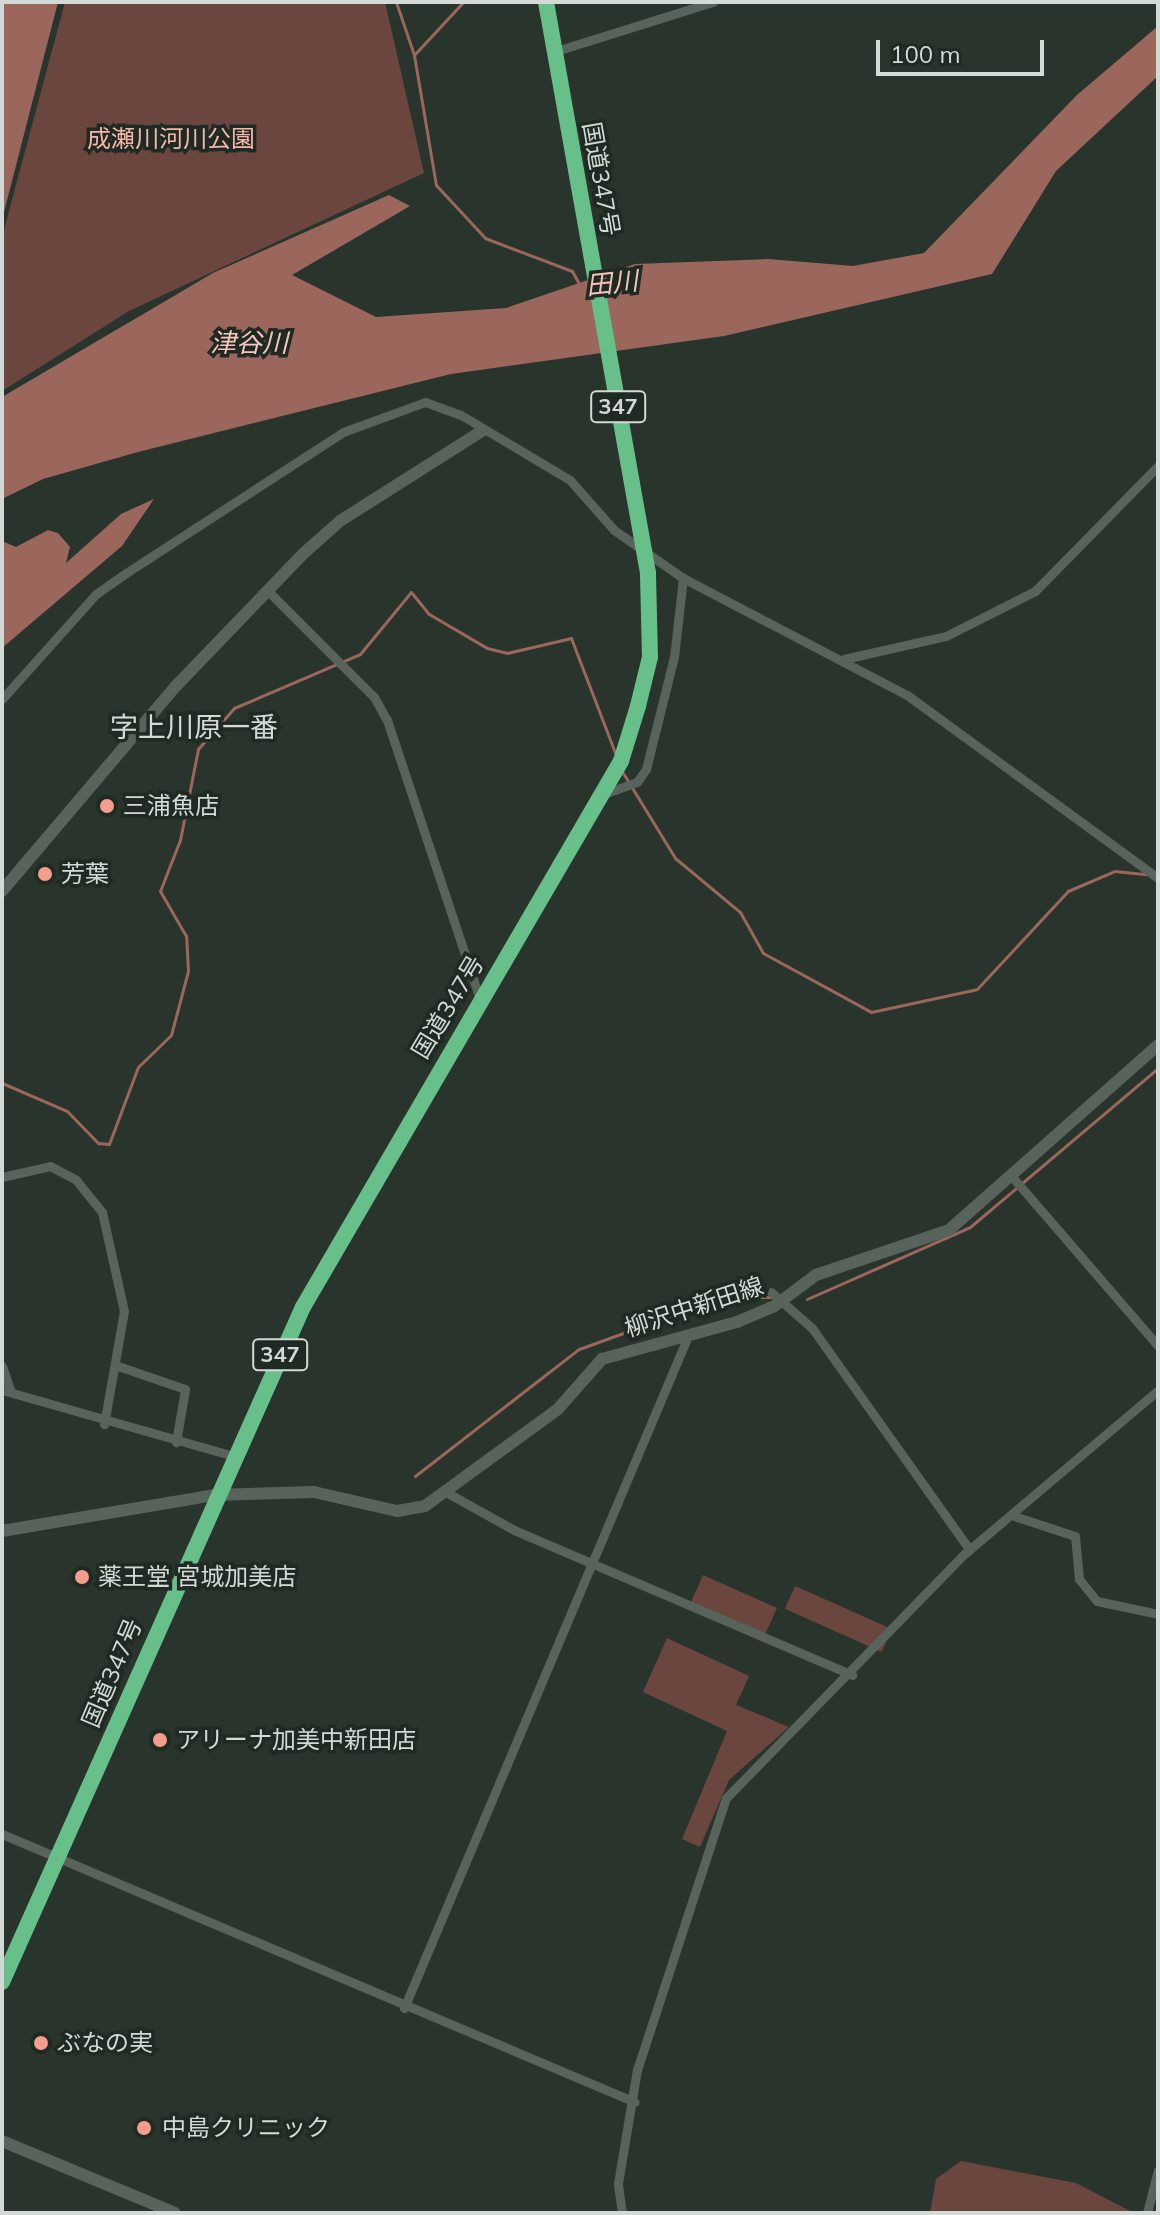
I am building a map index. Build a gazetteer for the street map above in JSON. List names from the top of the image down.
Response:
{
  "streets": {
    "highway": ["国道347号", "347"],
    "main road": ["柳沢中新田線"]
  },
  "crossings": [
    ["国道347号", "柳沢中新田線"]
  ],
  "districts": ["字上川原一番"],
  "water": ["田川", "津谷川"],
  "parks": ["成瀬川河川公園"],
  "places": [
    "三浦魚店",
    "芳葉",
    "薬王堂 宮城加美店",
    "アリーナ加美中新田店",
    "ぶなの実",
    "中島クリニック"
  ],
  "scale_bar": "100 m"
}
